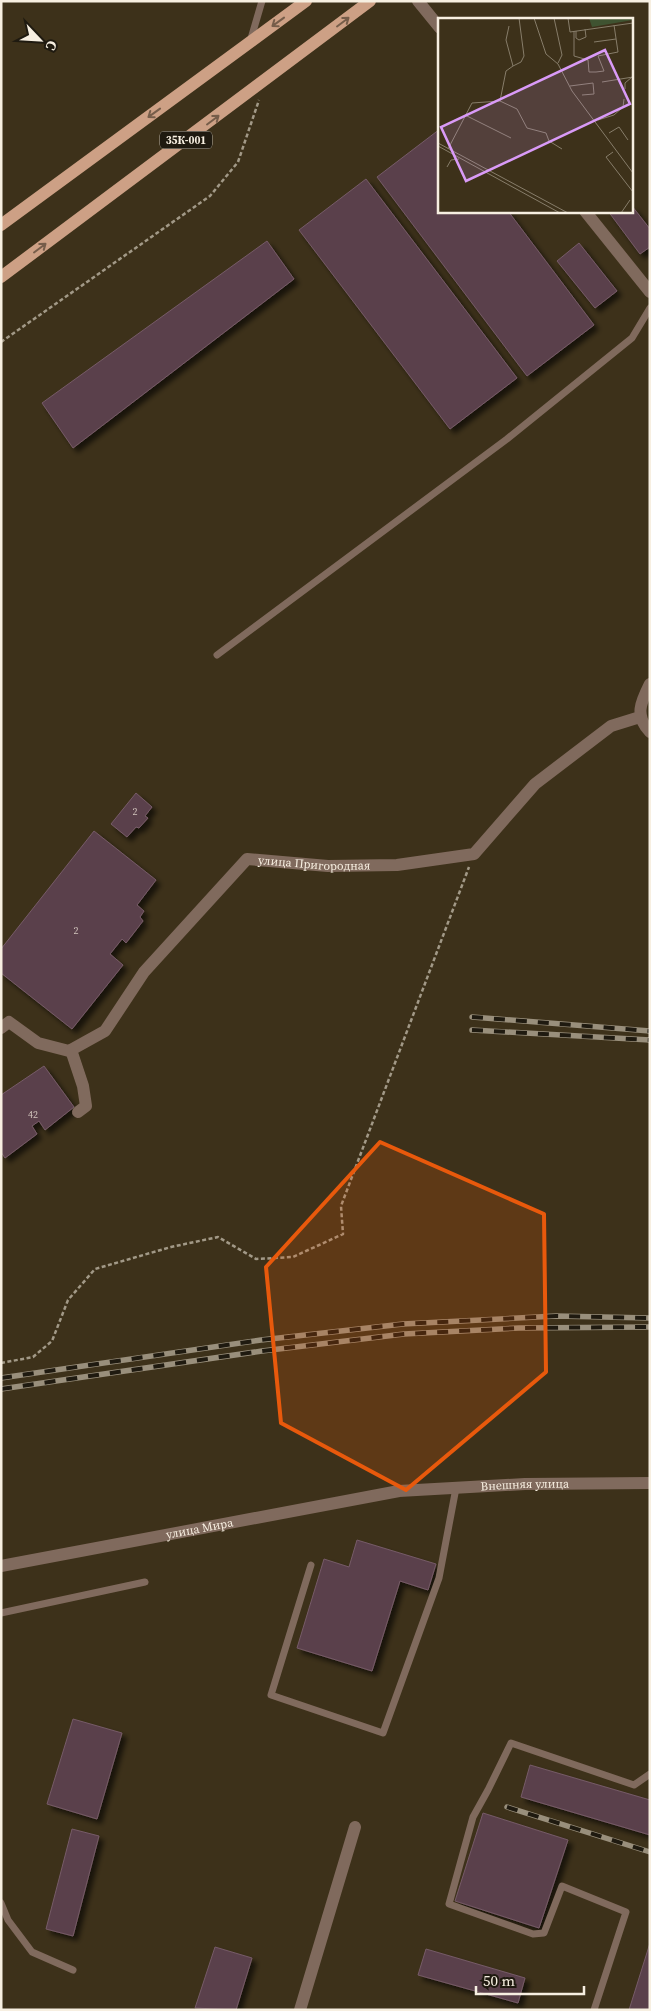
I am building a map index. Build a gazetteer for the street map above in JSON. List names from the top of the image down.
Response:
{
  "streets": {
    "main road": ["35К-001"],
    "street": ["улица Пригородная", "Внешняя улица", "улица Мира"]
  },
  "crossings": [
    ["Внешняя улица", "улица Мира"]
  ],
  "house_numbers": ["2", "2", "42"],
  "scale_bar": "50 m",
  "north": "bottom right"
}
